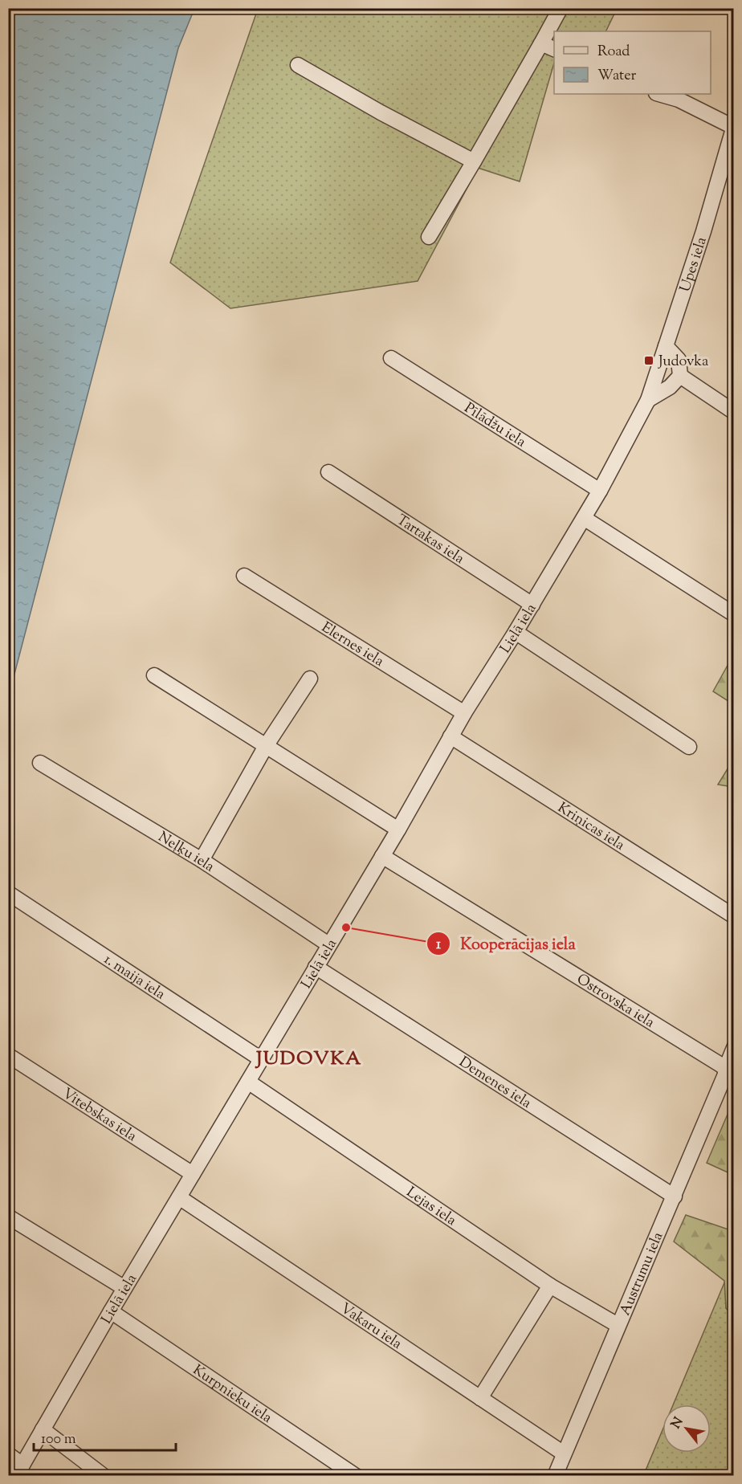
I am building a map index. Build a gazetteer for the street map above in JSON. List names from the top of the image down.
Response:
{
  "streets": {
    "street": [
      "Upes iela",
      "Pīlādžu iela",
      "Tartakas iela",
      "Lielā iela",
      "Elernes iela",
      "Kriņicas iela",
      "Neļķu iela",
      "1. maija iela",
      "Ostrovska iela",
      "Demenes iela",
      "Vitebskas iela",
      "Lejas iela",
      "Austrumu iela",
      "Vakaru iela",
      "Kurpnieku iela"
    ]
  },
  "crossings": [
    ["Upes iela", "Lielā iela"],
    ["Pīlādžu iela", "Lielā iela"],
    ["Tartakas iela", "Lielā iela"],
    ["Lielā iela", "Elernes iela"],
    ["Lielā iela", "Kriņicas iela"],
    ["Lielā iela", "Neļķu iela"],
    ["Lielā iela", "1. maija iela"],
    ["Lielā iela", "Ostrovska iela"],
    ["Lielā iela", "Demenes iela"],
    ["Lielā iela", "Vitebskas iela"],
    ["Lielā iela", "Lejas iela"],
    ["Lielā iela", "Vakaru iela"],
    ["Lielā iela", "Kurpnieku iela"],
    ["Ostrovska iela", "Austrumu iela"],
    ["Demenes iela", "Austrumu iela"],
    ["Lejas iela", "Austrumu iela"],
    ["Austrumu iela", "Vakaru iela"]
  ],
  "districts": ["JUDOVKA"],
  "places": {
    "transit": ["Judovka"],
    "other": ["Kooperācijas iela"]
  },
  "legend": ["Road", "Water"],
  "scale_bar": "100 m",
  "north": "top left"
}
